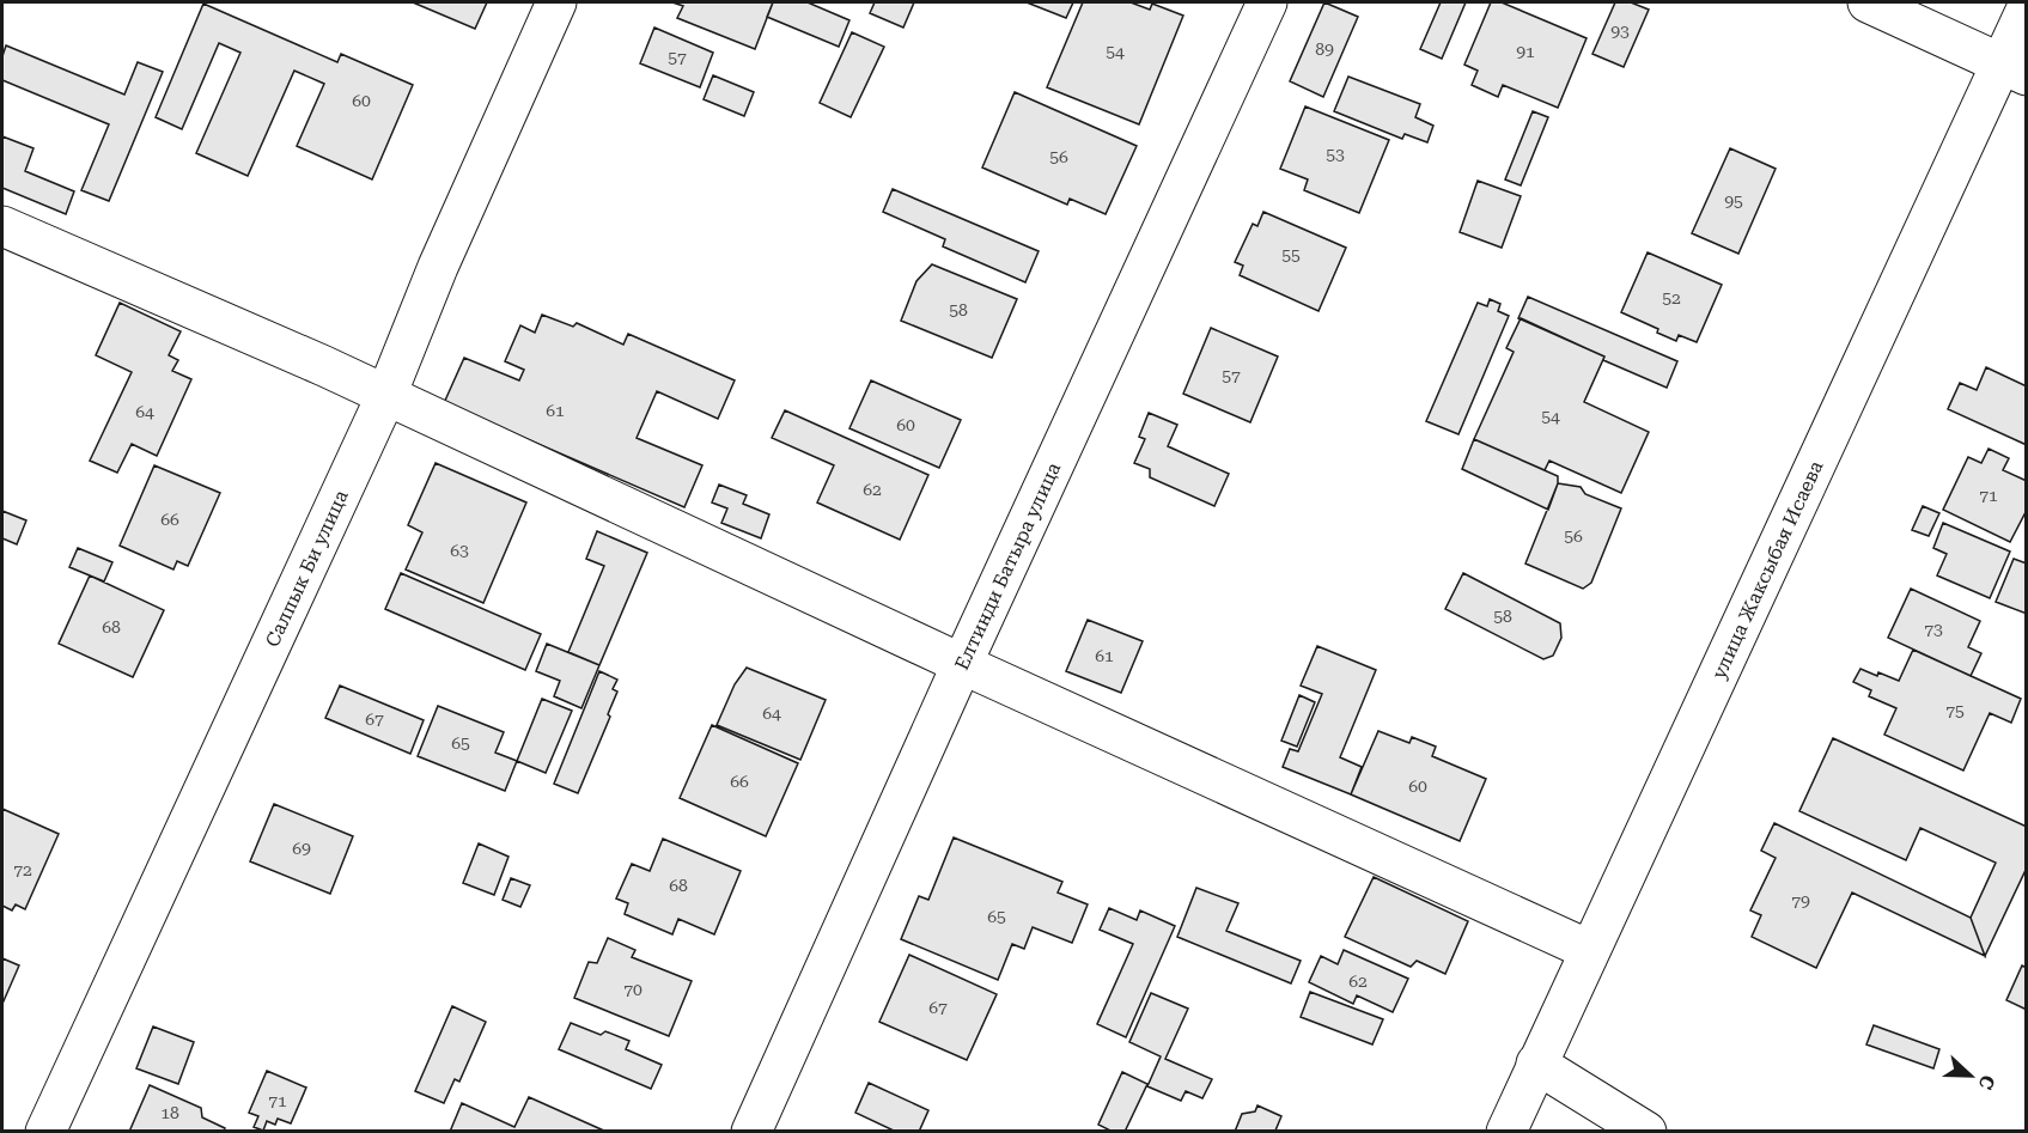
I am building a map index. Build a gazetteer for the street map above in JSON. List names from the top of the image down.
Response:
{
  "streets": {
    "street": ["Елтинди Батыра улица", "Салпык Би улица", "улица Жаксыбая Исаева"]
  },
  "house_numbers": [
    "93",
    "89",
    "54",
    "91",
    "57",
    "60",
    "53",
    "56",
    "95",
    "55",
    "52",
    "58",
    "57",
    "61",
    "64",
    "54",
    "60",
    "62",
    "71",
    "66",
    "56",
    "63",
    "58",
    "68",
    "73",
    "61",
    "75",
    "64",
    "67",
    "65",
    "66",
    "60",
    "69",
    "72",
    "68",
    "79",
    "65",
    "62",
    "70",
    "67",
    "71",
    "18"
  ],
  "north": "right"
}
